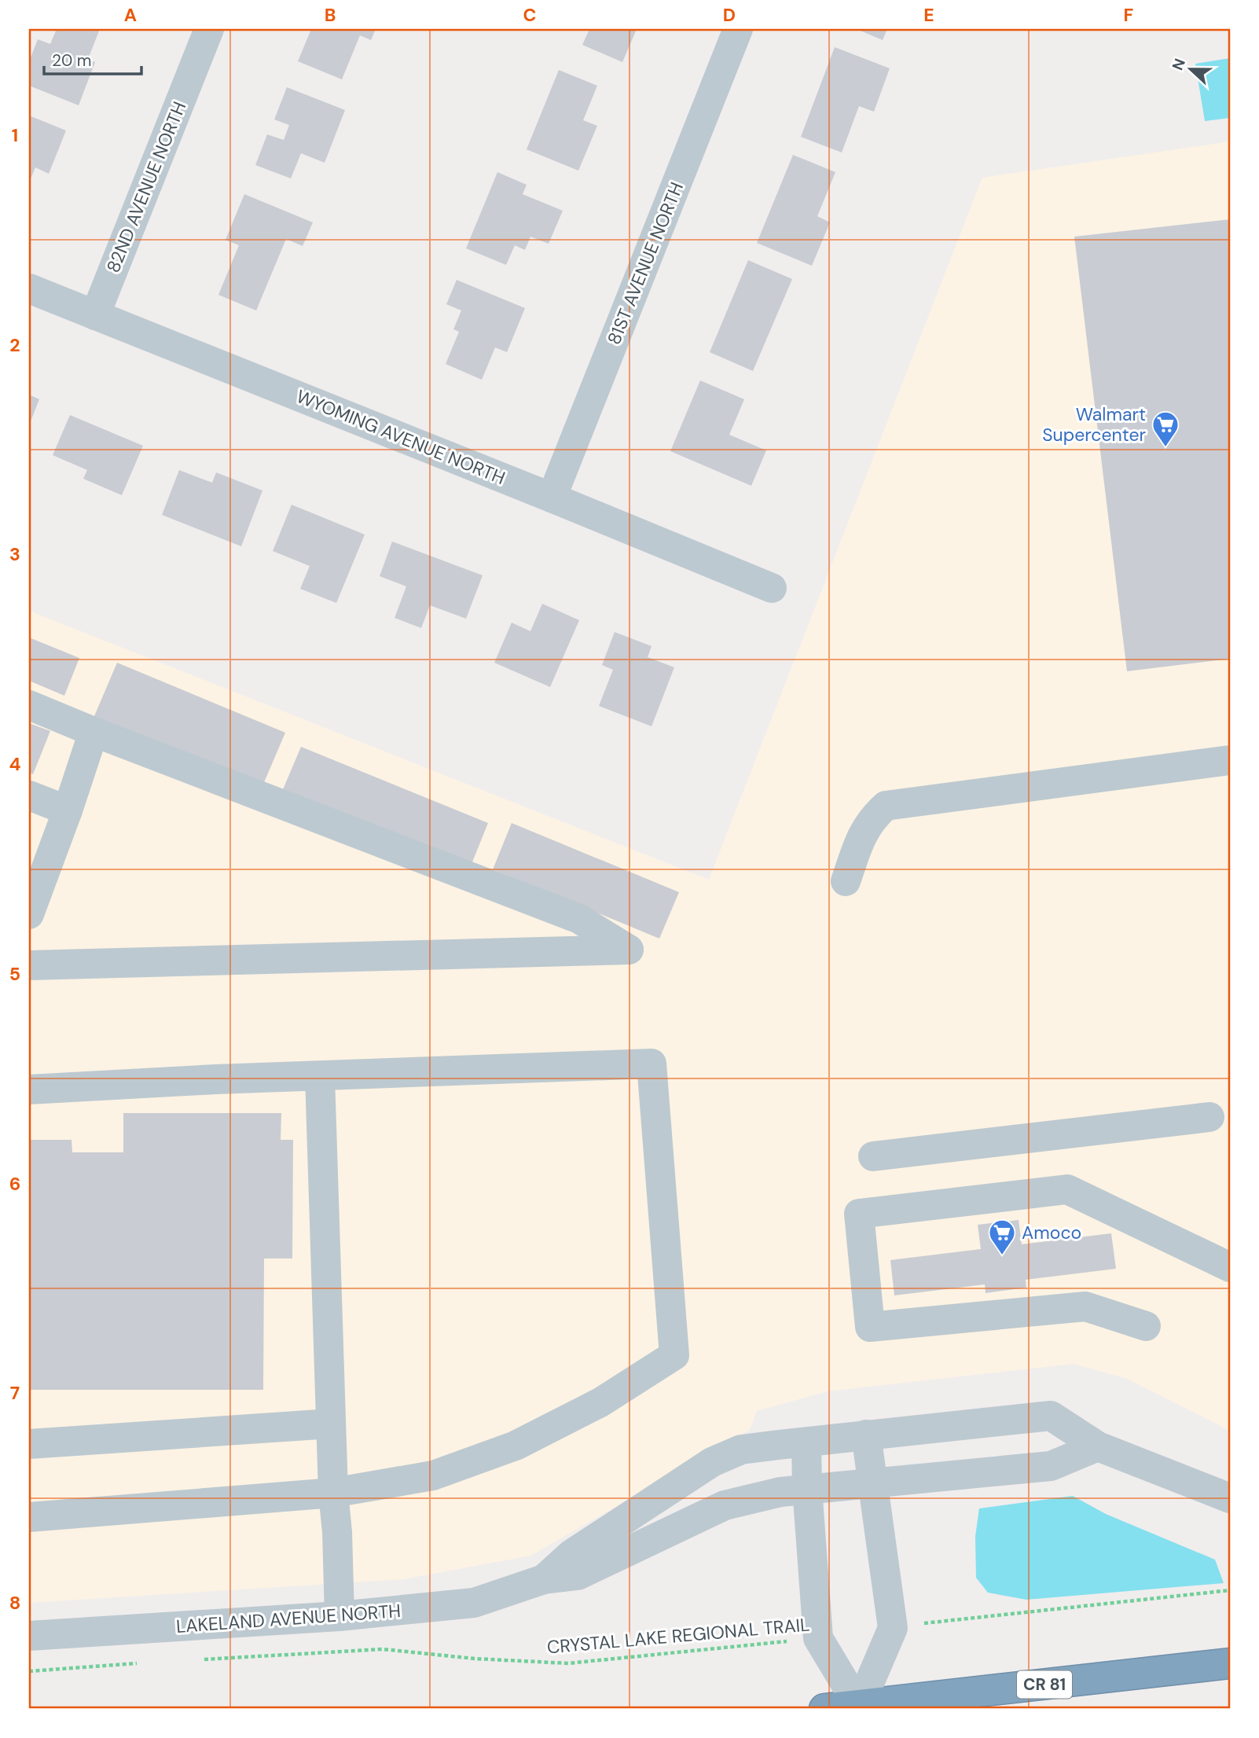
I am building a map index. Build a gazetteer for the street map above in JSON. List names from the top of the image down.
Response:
{
  "streets": {
    "highway": ["CR 81"],
    "street": [
      "82ND AVENUE NORTH",
      "81ST AVENUE NORTH",
      "WYOMING AVENUE NORTH",
      "LAKELAND AVENUE NORTH"
    ],
    "path": ["CRYSTAL LAKE REGIONAL TRAIL"]
  },
  "crossings": [
    ["82ND AVENUE NORTH", "WYOMING AVENUE NORTH"],
    ["81ST AVENUE NORTH", "WYOMING AVENUE NORTH"]
  ],
  "places": {
    "supermarket": ["Walmart Supercenter", "Amoco"]
  },
  "scale_bar": "20 m",
  "north": "left",
  "grid": {
    "columns": [
      "A",
      "B",
      "C",
      "D",
      "E",
      "F"
    ],
    "rows": [
      "1",
      "2",
      "3",
      "4",
      "5",
      "6",
      "7",
      "8"
    ]
  }
}
